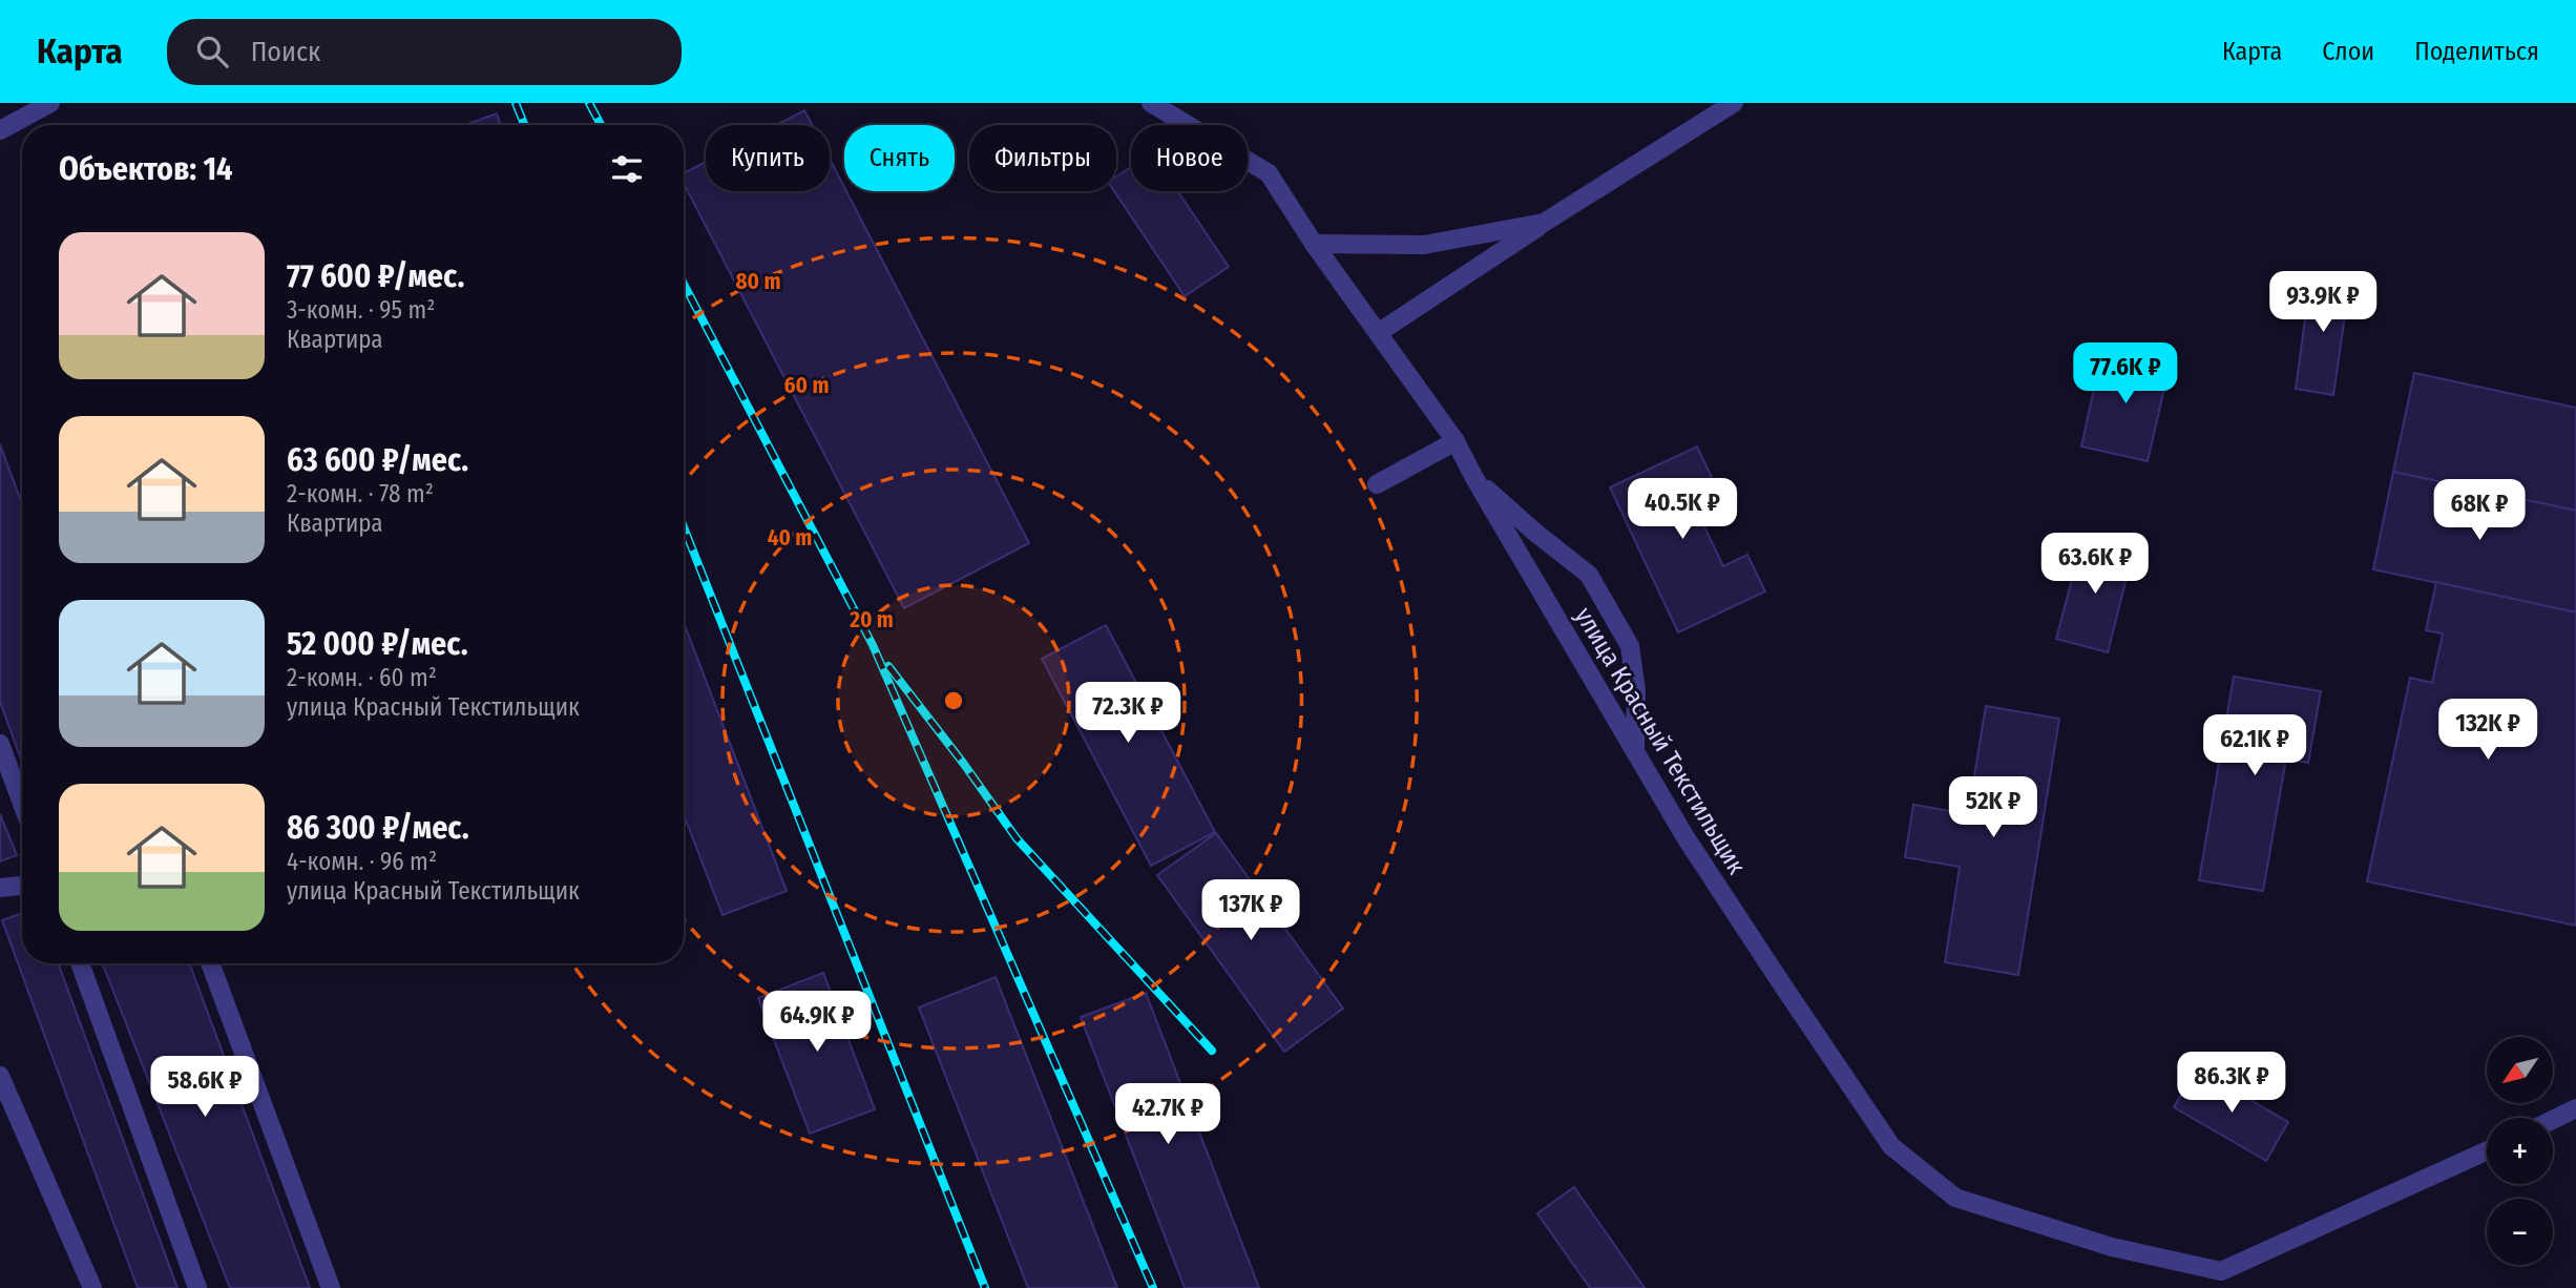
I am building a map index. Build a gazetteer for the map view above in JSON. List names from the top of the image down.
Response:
{
  "streets": {
    "street": ["улица Красный Текстильщик"]
  },
  "north": "bottom left",
  "page": {
    "header": "Карта",
    "search": "Поиск",
    "nav": ["Карта", "Слои", "Поделиться"],
    "chip": [
      "Купить",
      "Снять",
      "Фильтры",
      "Новое"
    ],
    "heading": "Объектов: 14",
    "list": [
      {
        "name": "77 600 ₽/мес.",
        "note": "3-комн. · 95 m² · Квартира"
      },
      {
        "name": "63 600 ₽/мес.",
        "note": "2-комн. · 78 m² · Квартира"
      },
      {
        "name": "52 000 ₽/мес.",
        "note": "2-комн. · 60 m² · улица Красный Текстильщик"
      },
      {
        "name": "86 300 ₽/мес.",
        "note": "4-комн. · 96 m² · улица Красный Текстильщик"
      }
    ],
    "price": [
      "93.9K ₽",
      "77.6K ₽",
      "40.5K ₽",
      "68K ₽",
      "63.6K ₽",
      "72.3K ₽",
      "132K ₽",
      "62.1K ₽",
      "52K ₽",
      "137K ₽",
      "64.9K ₽",
      "86.3K ₽",
      "58.6K ₽",
      "42.7K ₽"
    ],
    "map_buttons": ["+", "−"]
  },
  "rings": [
    "80 m",
    "60 m",
    "40 m",
    "20 m"
  ]
}
